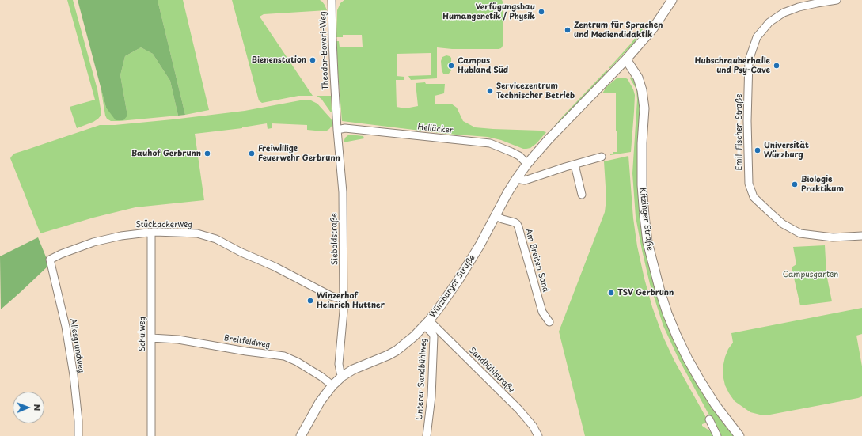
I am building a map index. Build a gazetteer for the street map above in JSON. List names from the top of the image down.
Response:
{
  "streets": {
    "street": [
      "Theodor-Boveri-Weg",
      "Helläcker",
      "Emil-Fischer-Straße",
      "Kitzinger Straße",
      "Stückackerweg",
      "Sieboldstraße",
      "Am Breiten Sand",
      "Würzburger Straße",
      "Schulweg",
      "Breitfeldweg",
      "Allesgrundweg",
      "Sandbühlstraße",
      "Unterer Sandbühlweg"
    ]
  },
  "crossings": [
    ["Theodor-Boveri-Weg", "Sieboldstraße"],
    ["Helläcker", "Sieboldstraße"],
    ["Helläcker", "Würzburger Straße"],
    ["Kitzinger Straße", "Würzburger Straße"],
    ["Stückackerweg", "Sieboldstraße"],
    ["Stückackerweg", "Schulweg"],
    ["Stückackerweg", "Allesgrundweg"],
    ["Sieboldstraße", "Würzburger Straße"],
    ["Am Breiten Sand", "Würzburger Straße"],
    ["Würzburger Straße", "Breitfeldweg"],
    ["Würzburger Straße", "Sandbühlstraße"],
    ["Würzburger Straße", "Unterer Sandbühlweg"],
    ["Schulweg", "Breitfeldweg"],
    ["Sandbühlstraße", "Unterer Sandbühlweg"]
  ],
  "parks": ["Campusgarten"],
  "places": [
    "Verfügungsbau Humangenetik / Physik",
    "Zentrum für Sprachen und Mediendidaktik",
    "Bienenstation",
    "Campus Hubland Süd",
    "Hubschrauberhalle und Psy-Cave",
    "Servicezentrum Technischer Betrieb",
    "Universität Würzburg",
    "Bauhof Gerbrunn",
    "Freiwillige Feuerwehr Gerbrunn",
    "Biologie Praktikum",
    "TSV Gerbrunn",
    "Winzerhof Heinrich Huttner"
  ],
  "north": "right"
}
